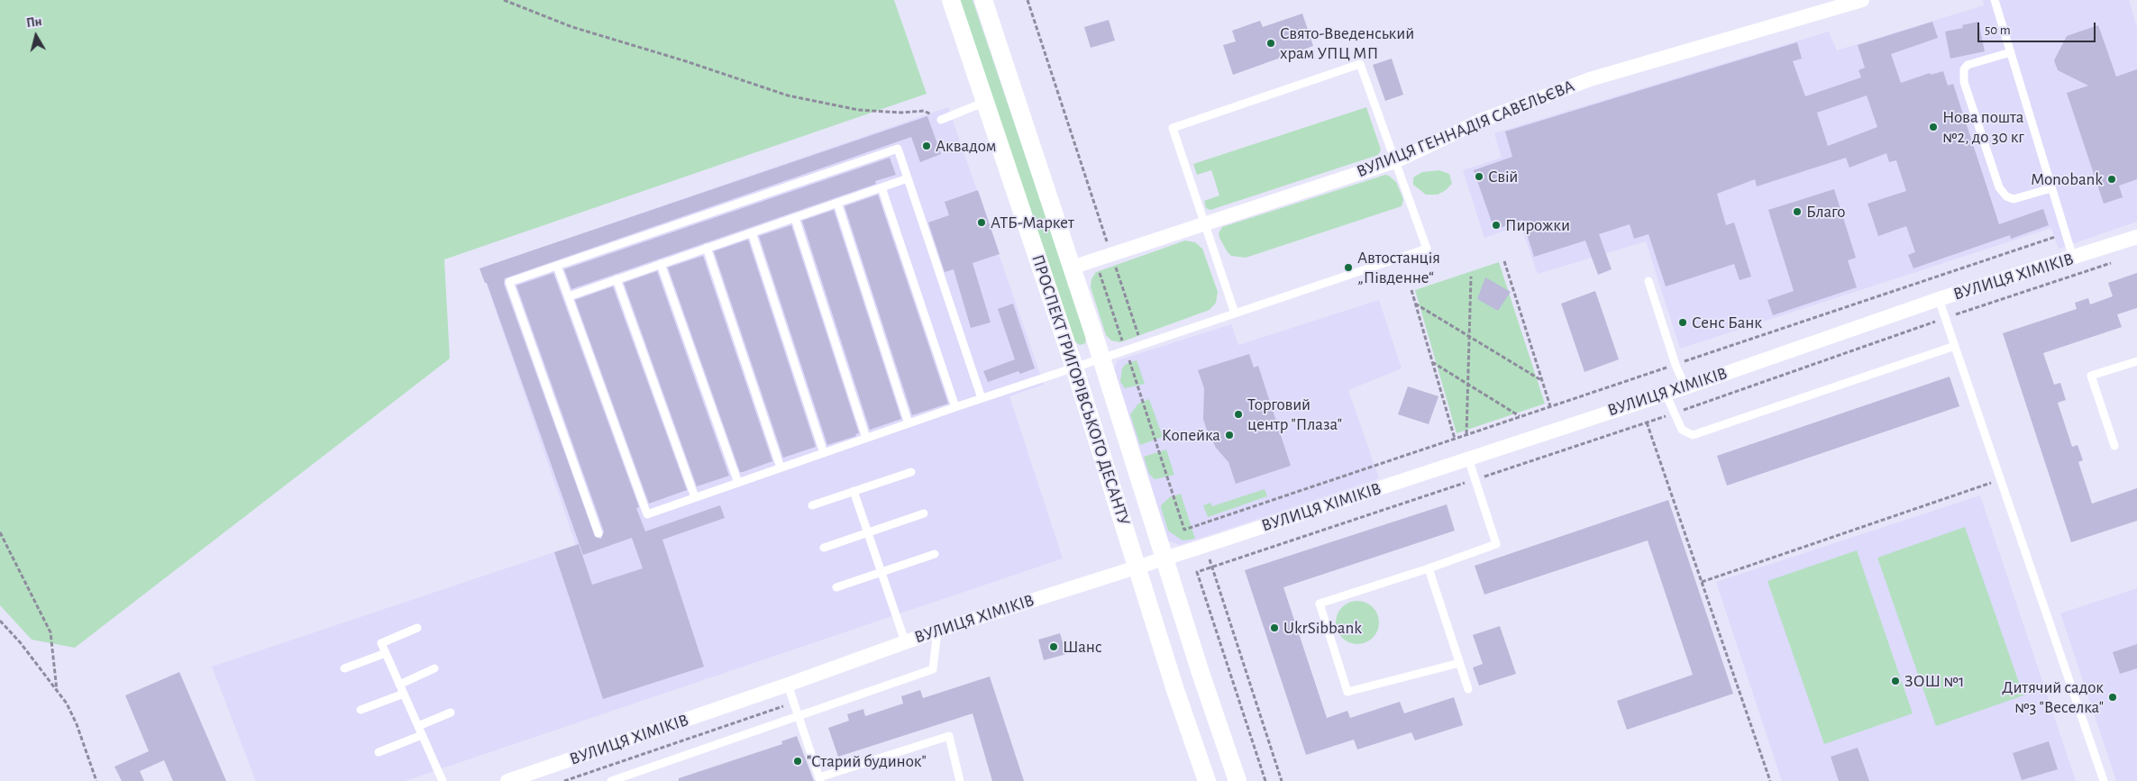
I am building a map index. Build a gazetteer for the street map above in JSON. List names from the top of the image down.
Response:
{
  "streets": {
    "street": ["ВУЛИЦЯ ГЕННАДІЯ САВЕЛЬЄВА", "ВУЛИЦЯ ХІМІКІВ", "ПРОСПЕКТ ГРИГОРІВСЬКОГО ДЕСАНТУ"]
  },
  "crossings": [
    ["ВУЛИЦЯ ГЕННАДІЯ САВЕЛЬЄВА", "ПРОСПЕКТ ГРИГОРІВСЬКОГО ДЕСАНТУ"],
    ["ВУЛИЦЯ ХІМІКІВ", "ПРОСПЕКТ ГРИГОРІВСЬКОГО ДЕСАНТУ"]
  ],
  "places": [
    "Свято-Введенський храм УПЦ МП",
    "Нова пошта №2, до 30 кг",
    "Аквадом",
    "Свій",
    "Monobank",
    "Благо",
    "АТБ-Маркет",
    "Пирожки",
    "Автостанція „Південне“",
    "Сенс Банк",
    "Торговий центр \"Плаза\"",
    "Копейка",
    "UkrSibbank",
    "Шанс",
    "ЗОШ №1",
    "Дитячий садок №3 \"Веселка\"",
    "\"Старий будинок\""
  ],
  "scale_bar": "50 m",
  "north": "top"
}
